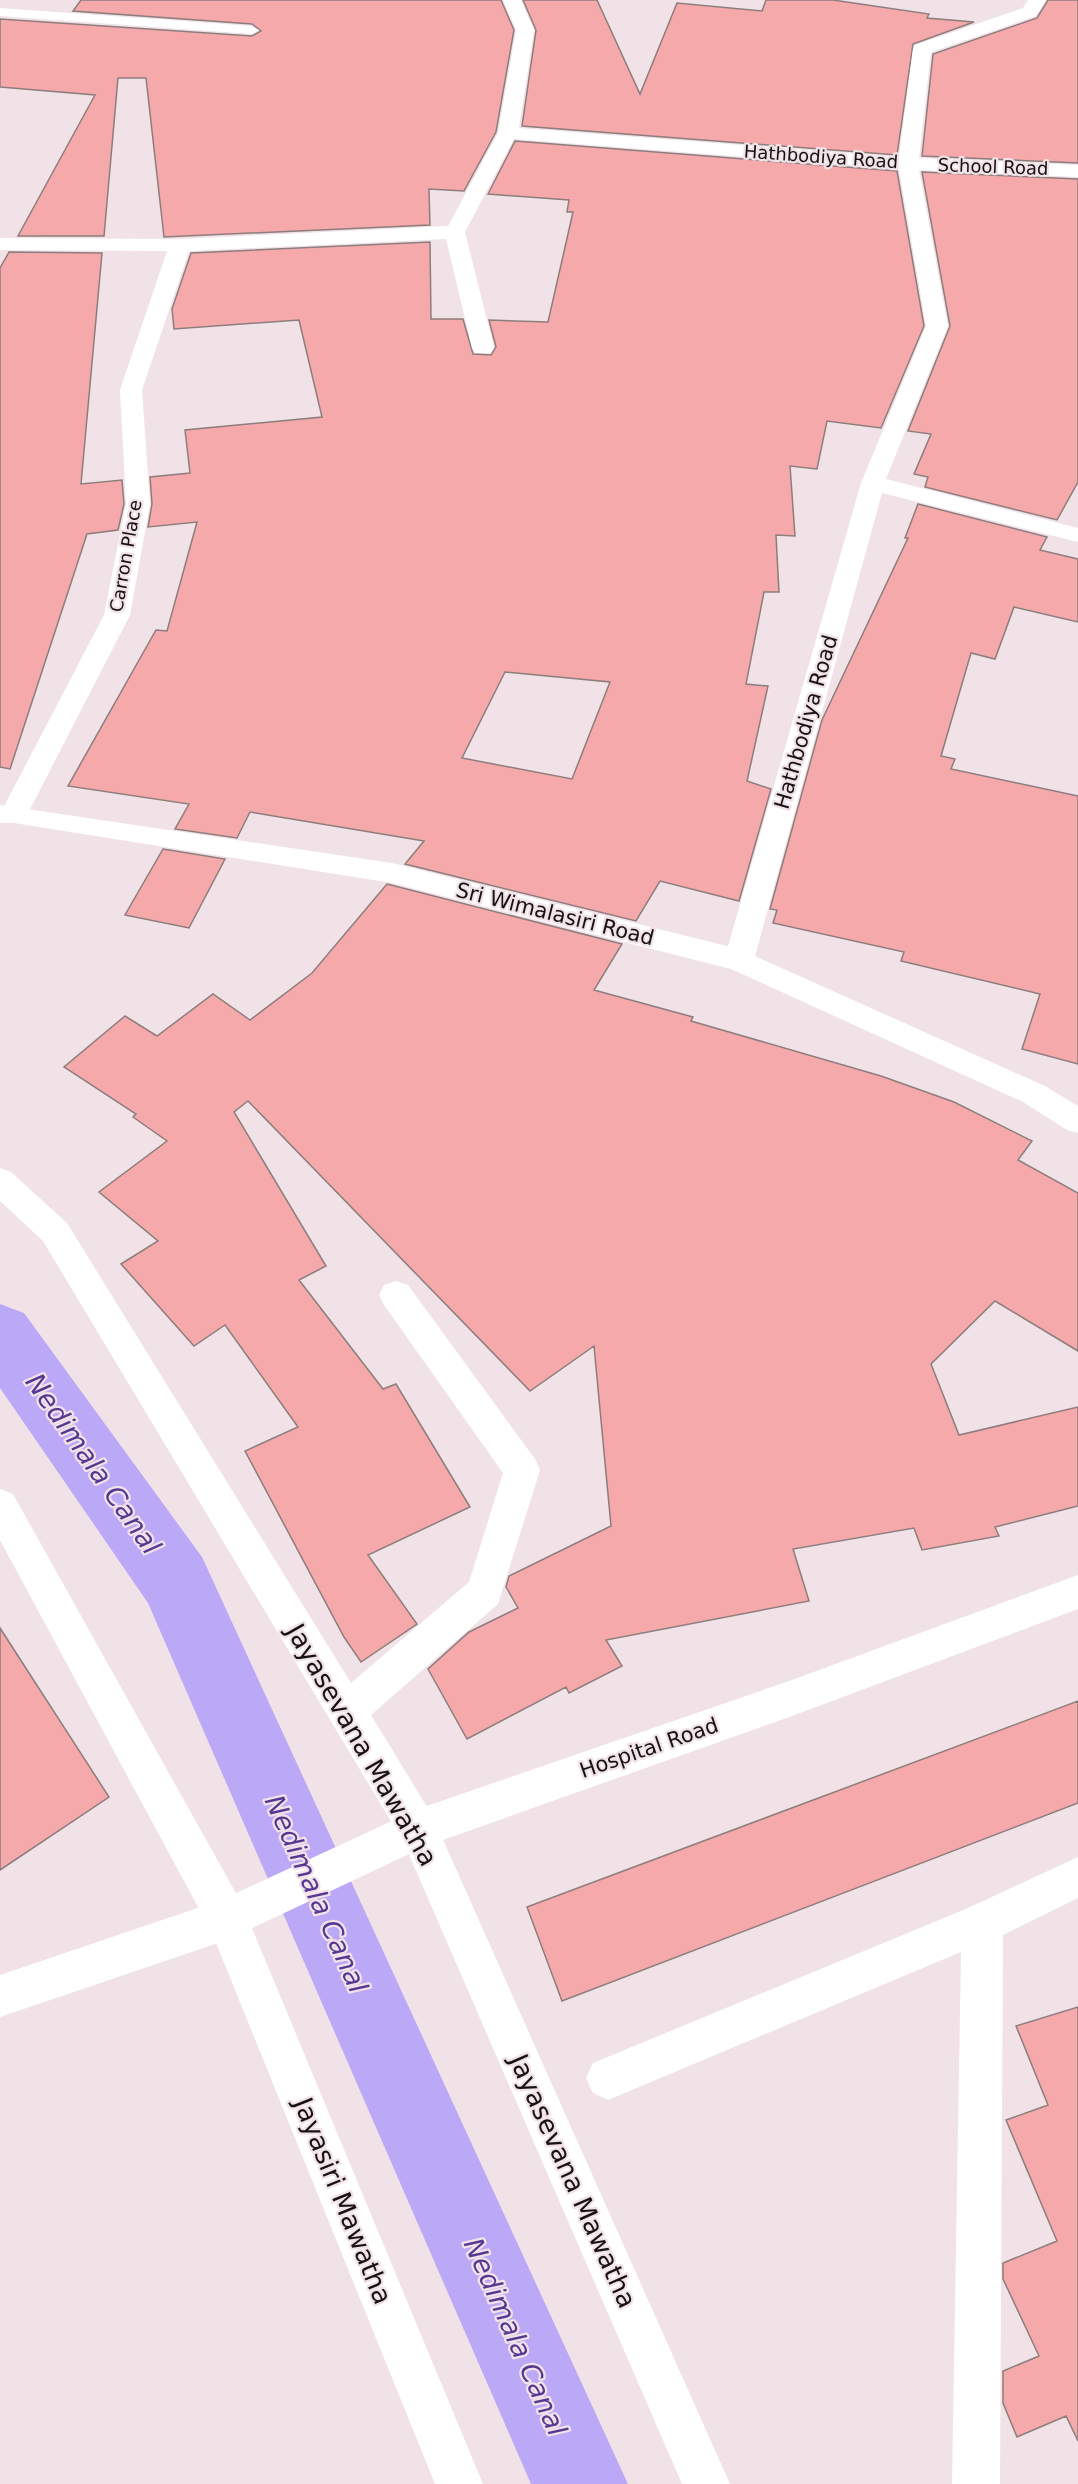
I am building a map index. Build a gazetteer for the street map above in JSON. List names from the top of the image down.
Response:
{
  "streets": {
    "street": [
      "Hathbodiya Road",
      "School Road",
      "Carron Place",
      "Sri Wimalasiri Road",
      "Jayasevana Mawatha",
      "Hospital Road",
      "Jayasiri Mawatha"
    ]
  },
  "crossings": [
    ["Hathbodiya Road", "School Road"],
    ["Hathbodiya Road", "Sri Wimalasiri Road"],
    ["Carron Place", "Sri Wimalasiri Road"],
    ["Jayasevana Mawatha", "Hospital Road"],
    ["Hospital Road", "Jayasiri Mawatha"]
  ],
  "water": ["Nedimala Canal"]
}
